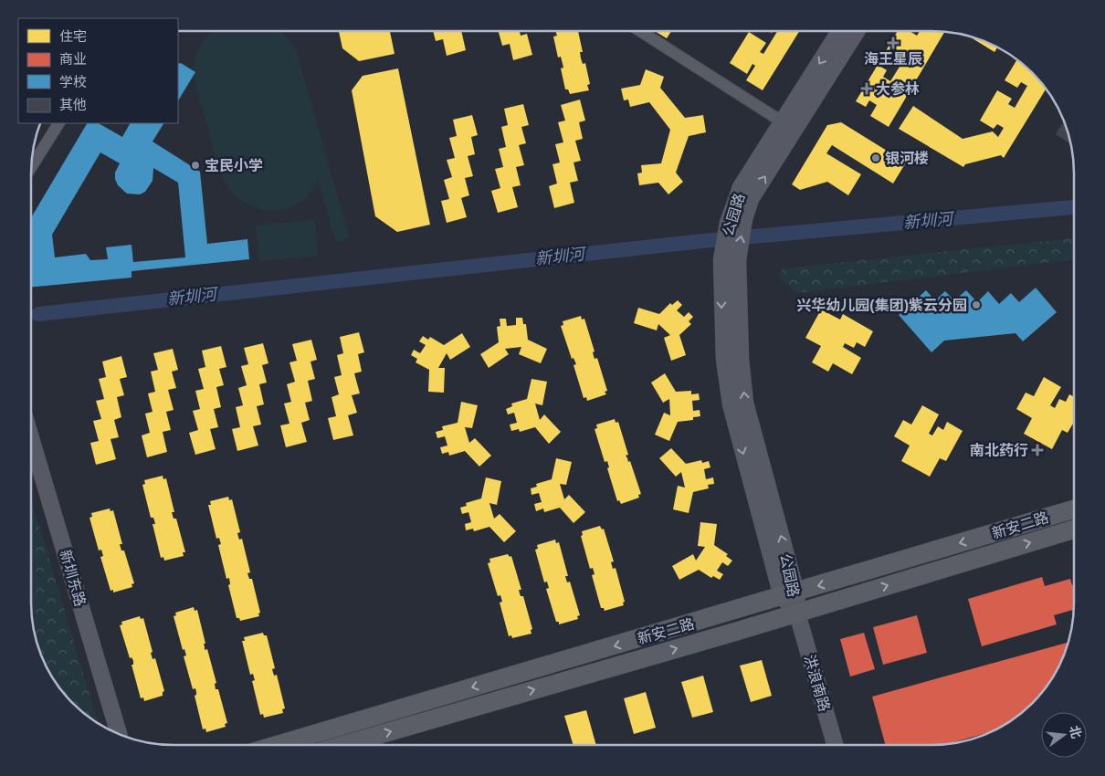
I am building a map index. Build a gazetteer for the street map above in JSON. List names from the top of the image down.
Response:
{
  "streets": {
    "main road": [
      "公园路",
      "新安二路",
      "新圳东路",
      "洪浪南路"
    ]
  },
  "crossings": [
    ["公园路", "新安二路"],
    ["公园路", "洪浪南路"],
    ["新安二路", "洪浪南路"]
  ],
  "water": ["新圳河"],
  "places": {
    "health": ["海王星辰", "大参林", "南北药行"],
    "other": ["银河楼", "宝民小学", "兴华幼儿园(集团)紫云分园"]
  },
  "legend": [
    "住宅",
    "商业",
    "学校",
    "其他"
  ],
  "north": "right"
}
